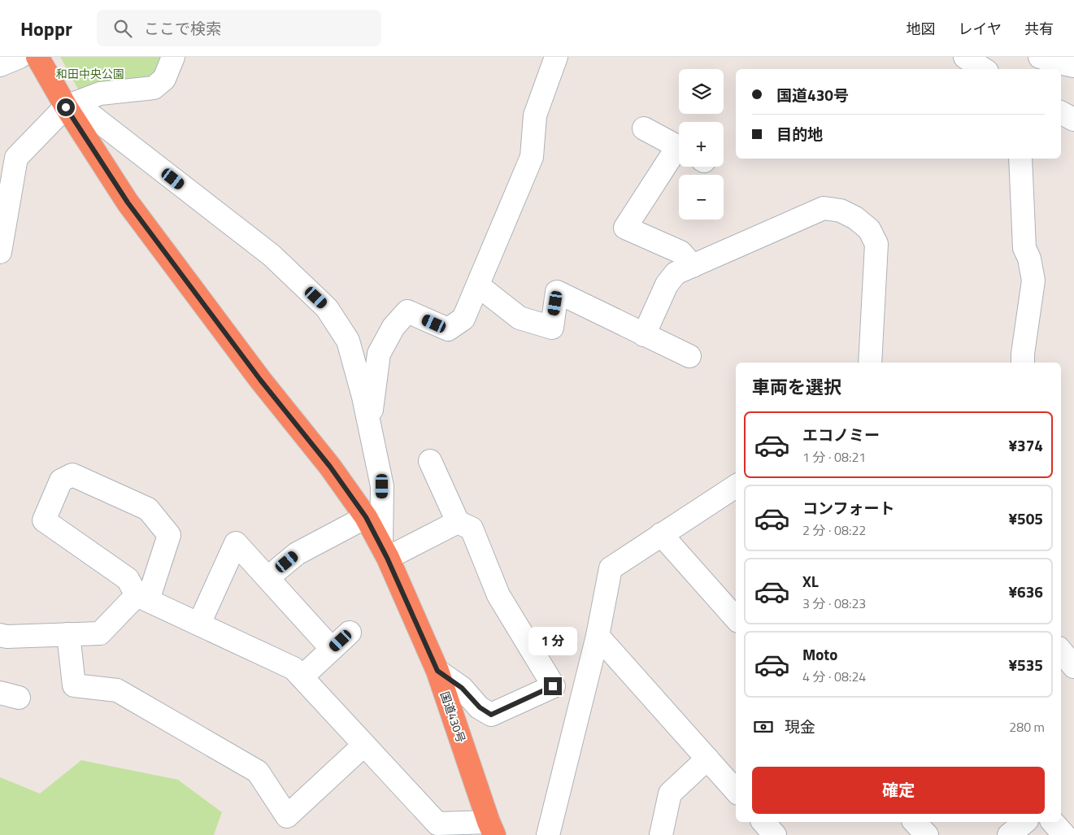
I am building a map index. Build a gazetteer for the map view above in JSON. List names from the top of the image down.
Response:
{
  "streets": {
    "highway": ["国道430号"]
  },
  "parks": ["和田中央公園"],
  "page": {
    "header": "Hoppr",
    "search": "ここで検索",
    "nav": ["地図", "レイヤ", "共有"],
    "map_buttons": ["+", "−"],
    "banner": ["国道430号", "目的地"],
    "heading": "車両を選択",
    "list": [
      {
        "name": "エコノミー",
        "note": "1 分 · 08:21",
        "value": "¥374"
      },
      {
        "name": "コンフォート",
        "note": "2 分 · 08:22",
        "value": "¥505"
      },
      {
        "name": "XL",
        "note": "3 分 · 08:23",
        "value": "¥636"
      },
      {
        "name": "Moto",
        "note": "4 分 · 08:24",
        "value": "¥535"
      }
    ],
    "bubble": "1 分",
    "pay": ["現金", "280 m"],
    "buttons": "確定"
  }
}
